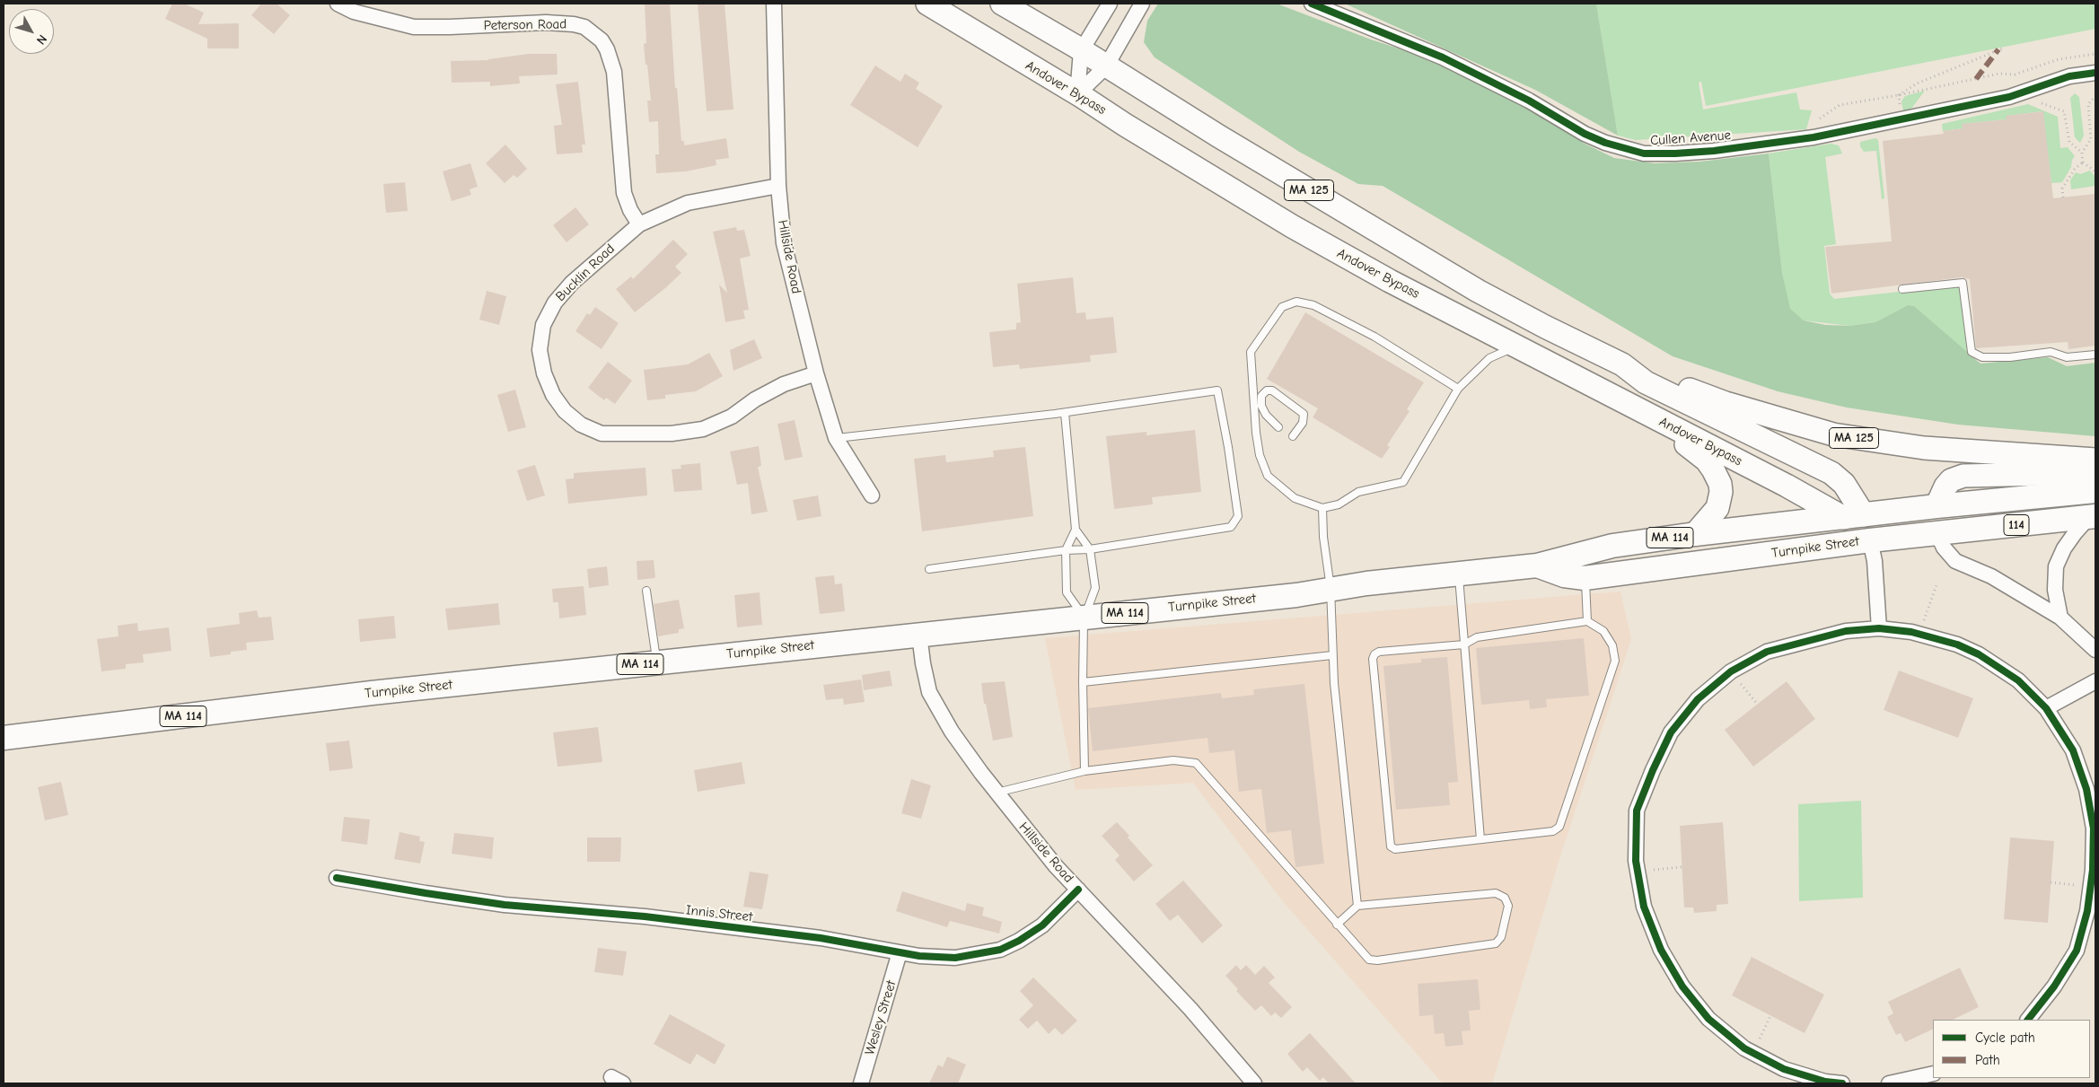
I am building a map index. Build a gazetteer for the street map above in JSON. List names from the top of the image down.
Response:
{
  "streets": {
    "highway": [
      "MA 125",
      "114",
      "MA 114",
      "Turnpike Street"
    ],
    "main road": ["Andover Bypass"],
    "street": [
      "Peterson Road",
      "Cullen Avenue",
      "Hillside Road",
      "Bucklin Road",
      "Innis Street",
      "Wesley Street"
    ]
  },
  "crossings": [
    ["Peterson Road", "Bucklin Road"],
    ["Andover Bypass", "MA 125"],
    ["Andover Bypass", "Turnpike Street"],
    ["MA 125", "Turnpike Street"],
    ["Hillside Road", "Bucklin Road"],
    ["Hillside Road", "Turnpike Street"],
    ["Hillside Road", "Innis Street"],
    ["Innis Street", "Wesley Street"]
  ],
  "legend": ["Cycle path", "Path"],
  "north": "bottom right"
}
